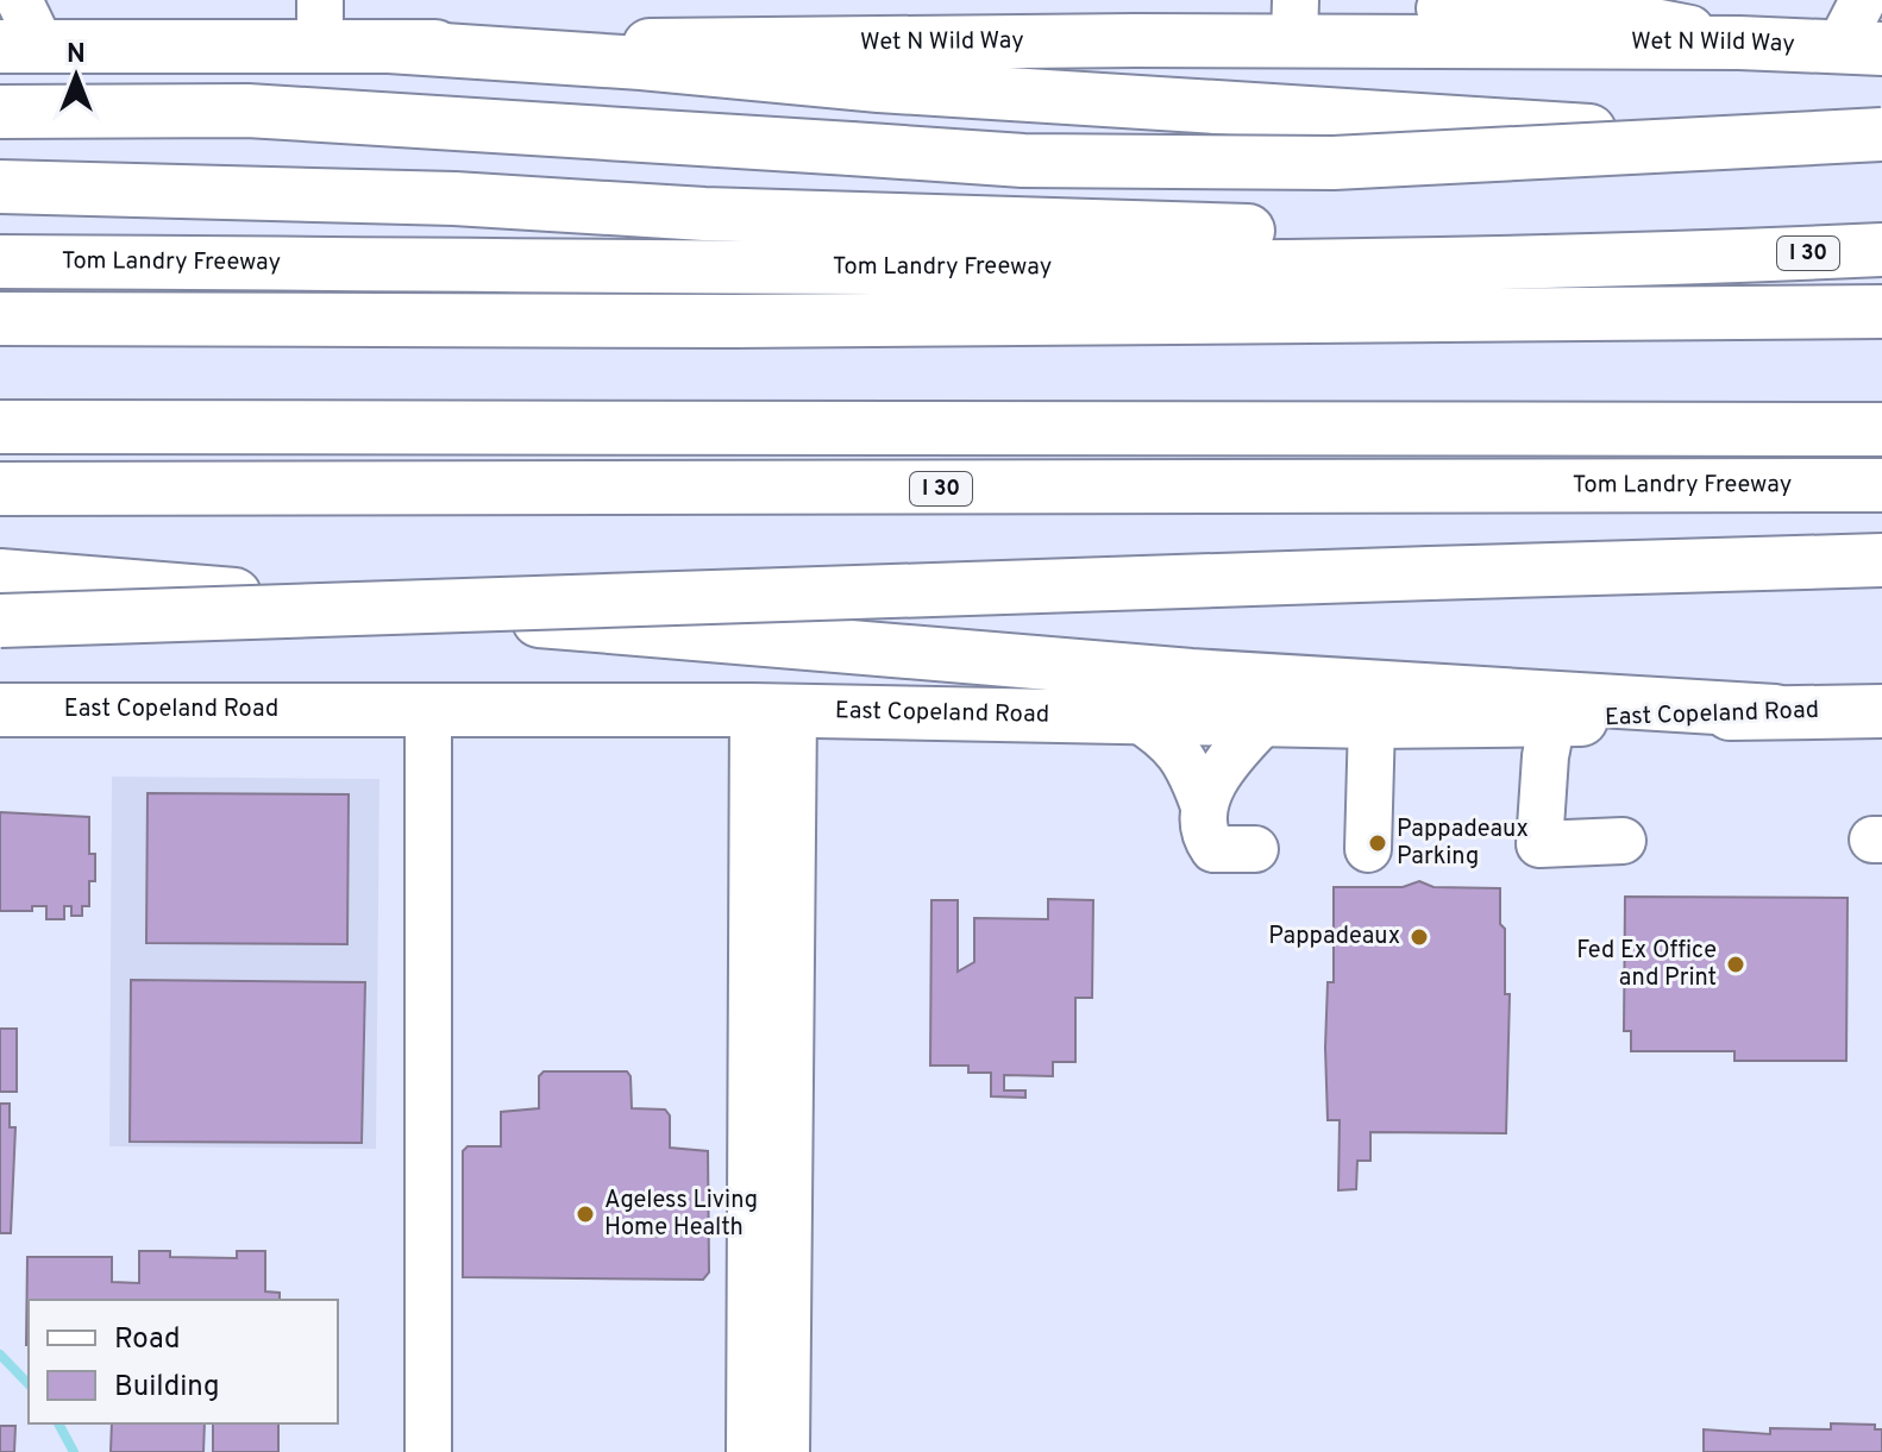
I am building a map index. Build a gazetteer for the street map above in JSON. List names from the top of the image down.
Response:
{
  "streets": {
    "main road": [
      "Wet N Wild Way",
      "I 30",
      "Tom Landry Freeway",
      "East Copeland Road"
    ]
  },
  "places": [
    "Pappadeaux Parking",
    "Pappadeaux",
    "Fed Ex Office and Print",
    "Ageless Living Home Health"
  ],
  "legend": ["Road", "Building"],
  "north": "top"
}
